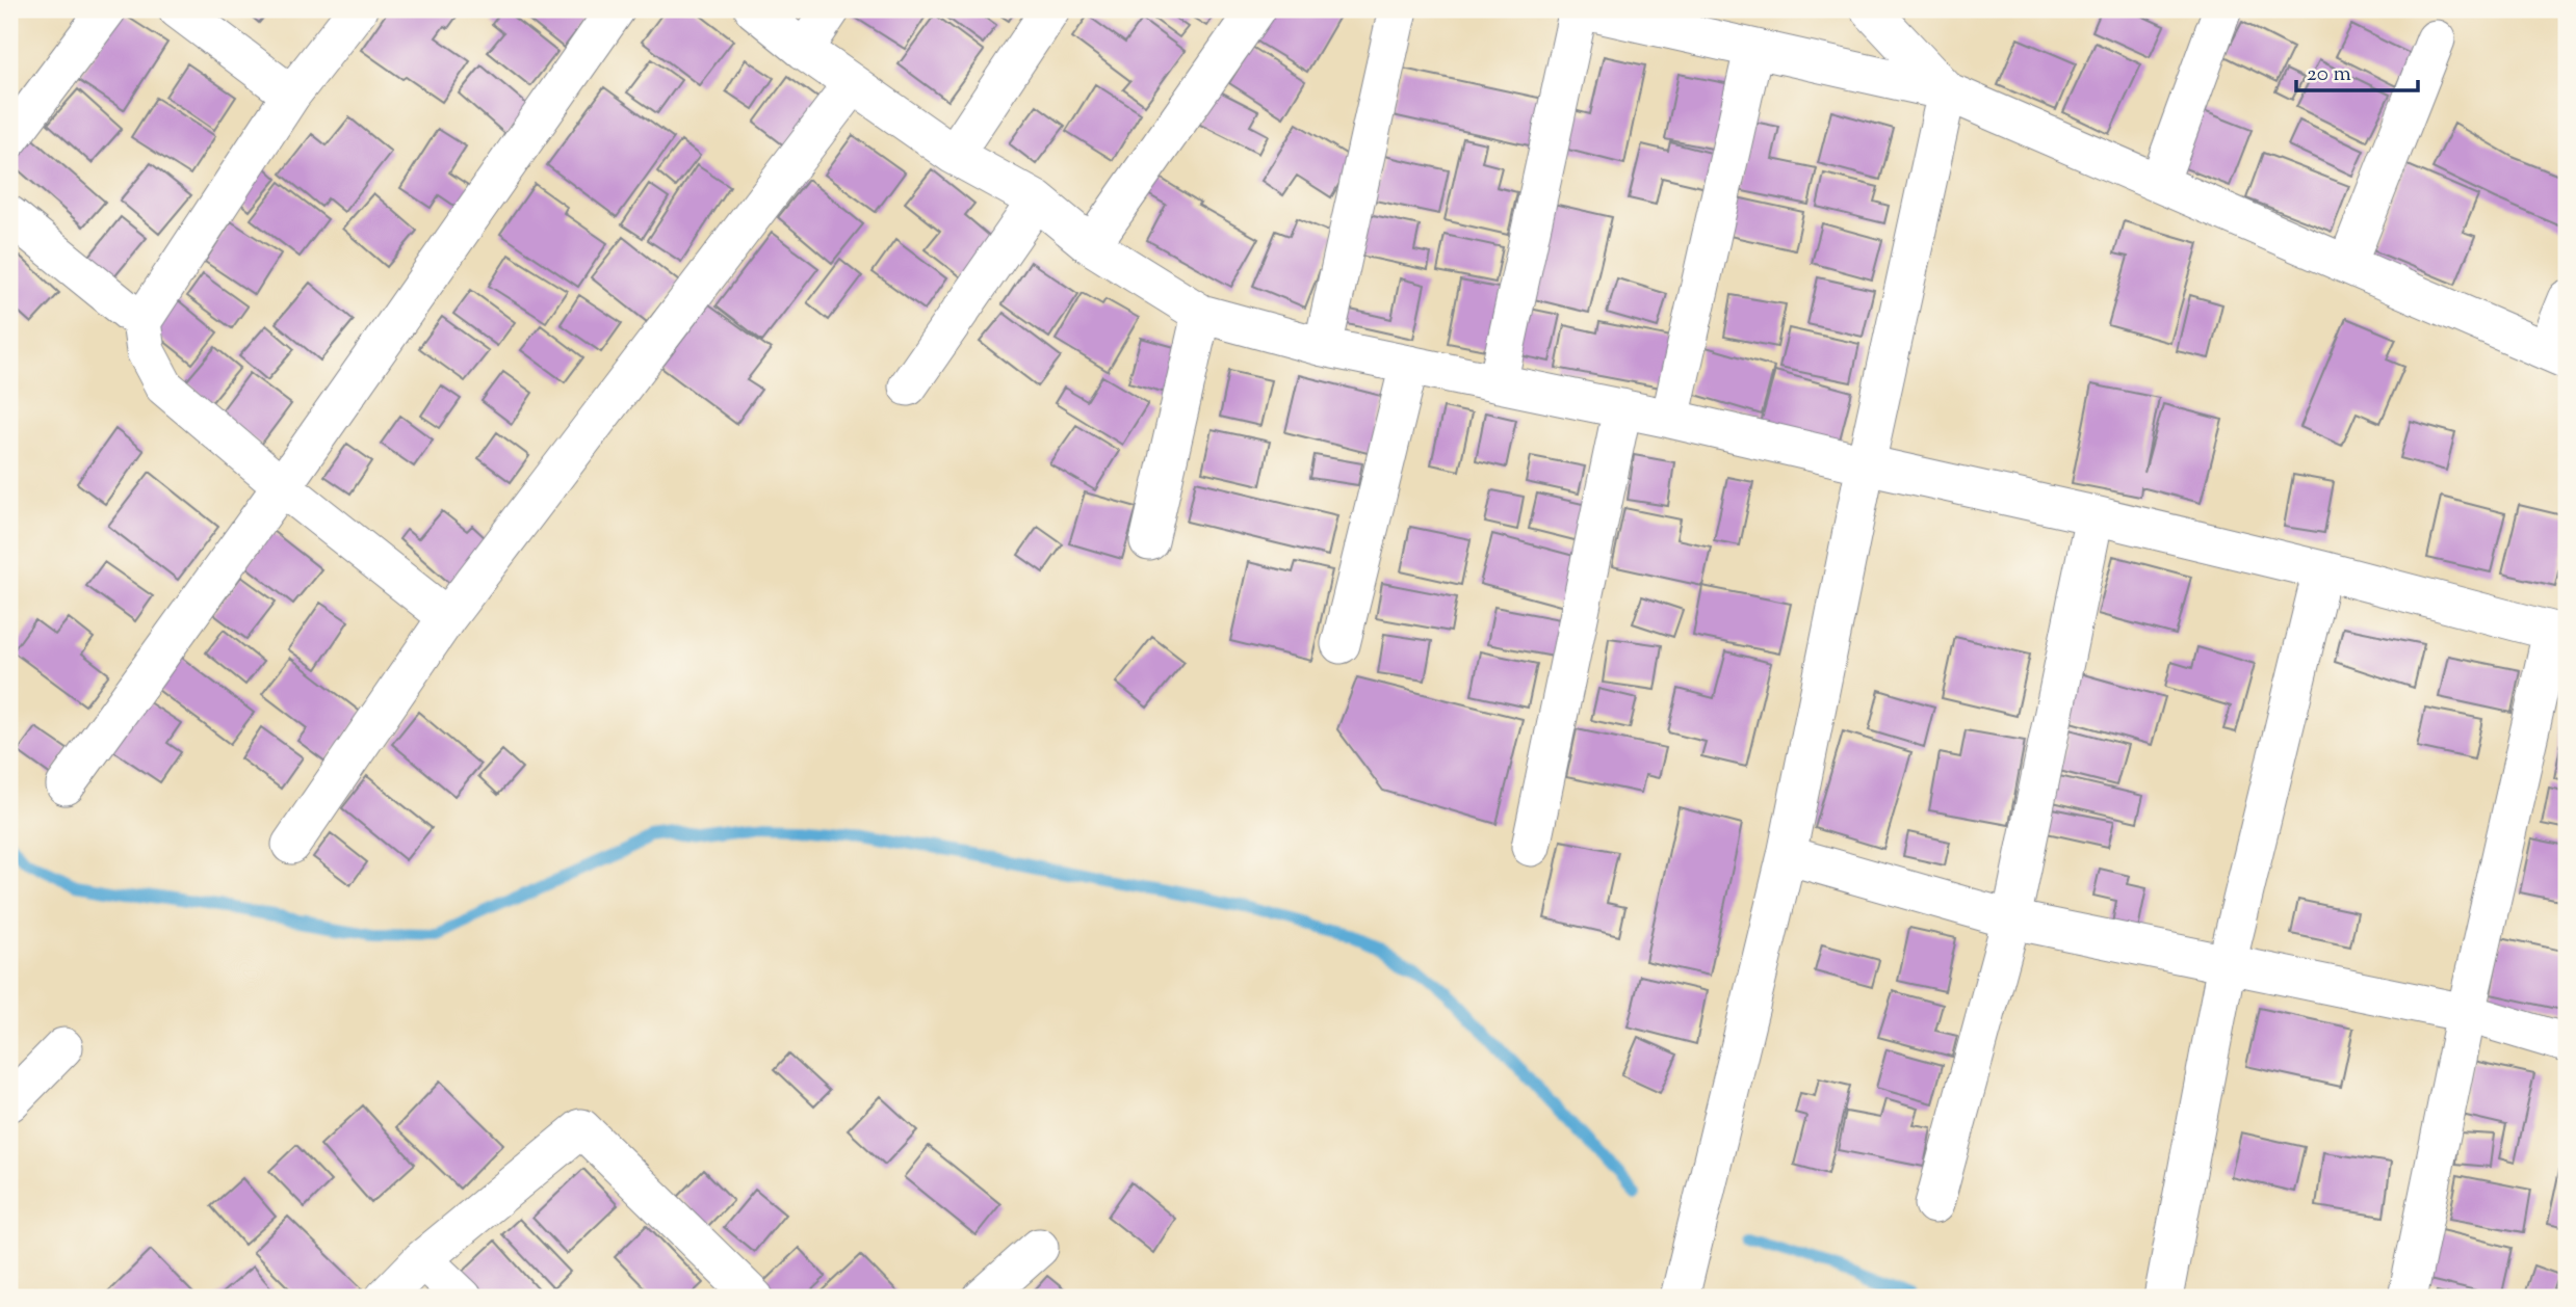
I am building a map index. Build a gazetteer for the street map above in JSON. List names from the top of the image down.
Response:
{
  "scale_bar": "20 m"
}
